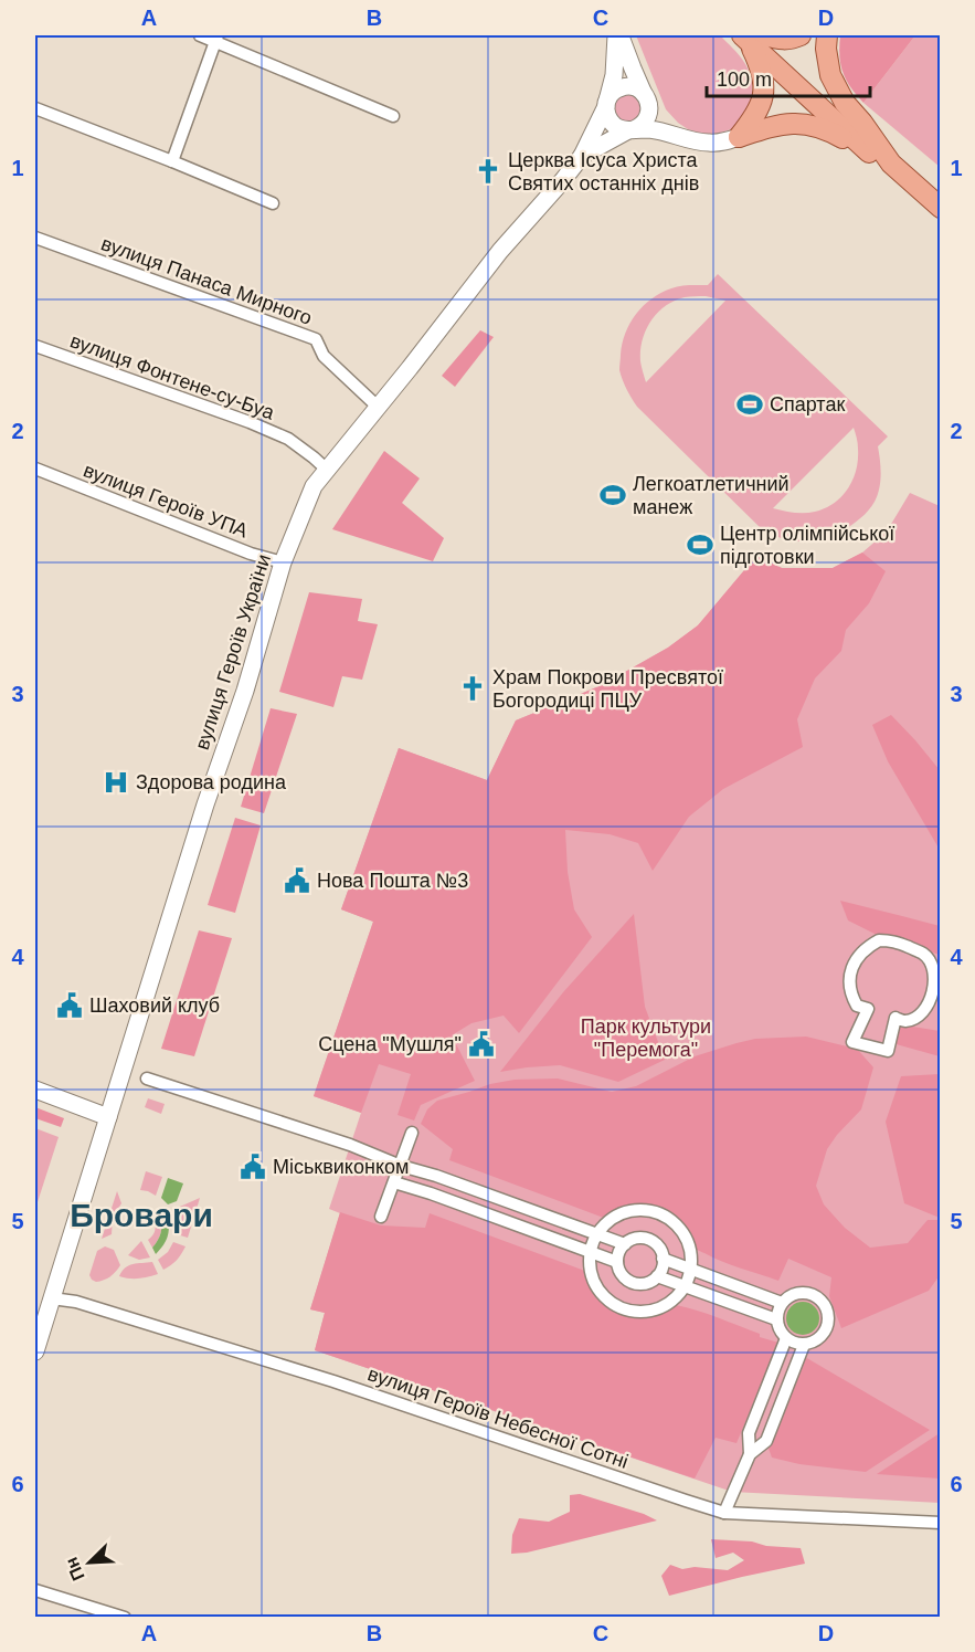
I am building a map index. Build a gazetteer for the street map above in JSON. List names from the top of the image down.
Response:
{
  "streets": {
    "main road": ["вулиця Героїв України"],
    "street": [
      "вулиця Панаса Мирного",
      "вулиця Фонтене-су-Буа",
      "вулиця Героїв УПА",
      "вулиця Героїв Небесної Сотні"
    ]
  },
  "crossings": [
    ["вулиця Панаса Мирного", "вулиця Героїв України"],
    ["вулиця Фонтене-су-Буа", "вулиця Героїв України"],
    ["вулиця Героїв УПА", "вулиця Героїв України"],
    ["вулиця Героїв України", "вулиця Героїв Небесної Сотні"]
  ],
  "districts": ["Бровари"],
  "parks": ["Парк культури \"Перемога\""],
  "places": {
    "church": ["Церква Ісуса Христа Святих останніх днів", "Храм Покрови Пресвятої Богородиці ПЦУ"],
    "sports": ["Спартак", "Легкоатлетичний манеж", "Центр олімпійської підготовки"],
    "hospital": ["Здорова родина"],
    "public building": [
      "Нова Пошта №3",
      "Шаховий клуб",
      "Сцена \"Мушля\"",
      "Міськвиконком"
    ]
  },
  "scale_bar": "100 m",
  "north": "bottom left",
  "grid": {
    "columns": [
      "A",
      "B",
      "C",
      "D"
    ],
    "rows": [
      "1",
      "2",
      "3",
      "4",
      "5",
      "6"
    ]
  }
}
